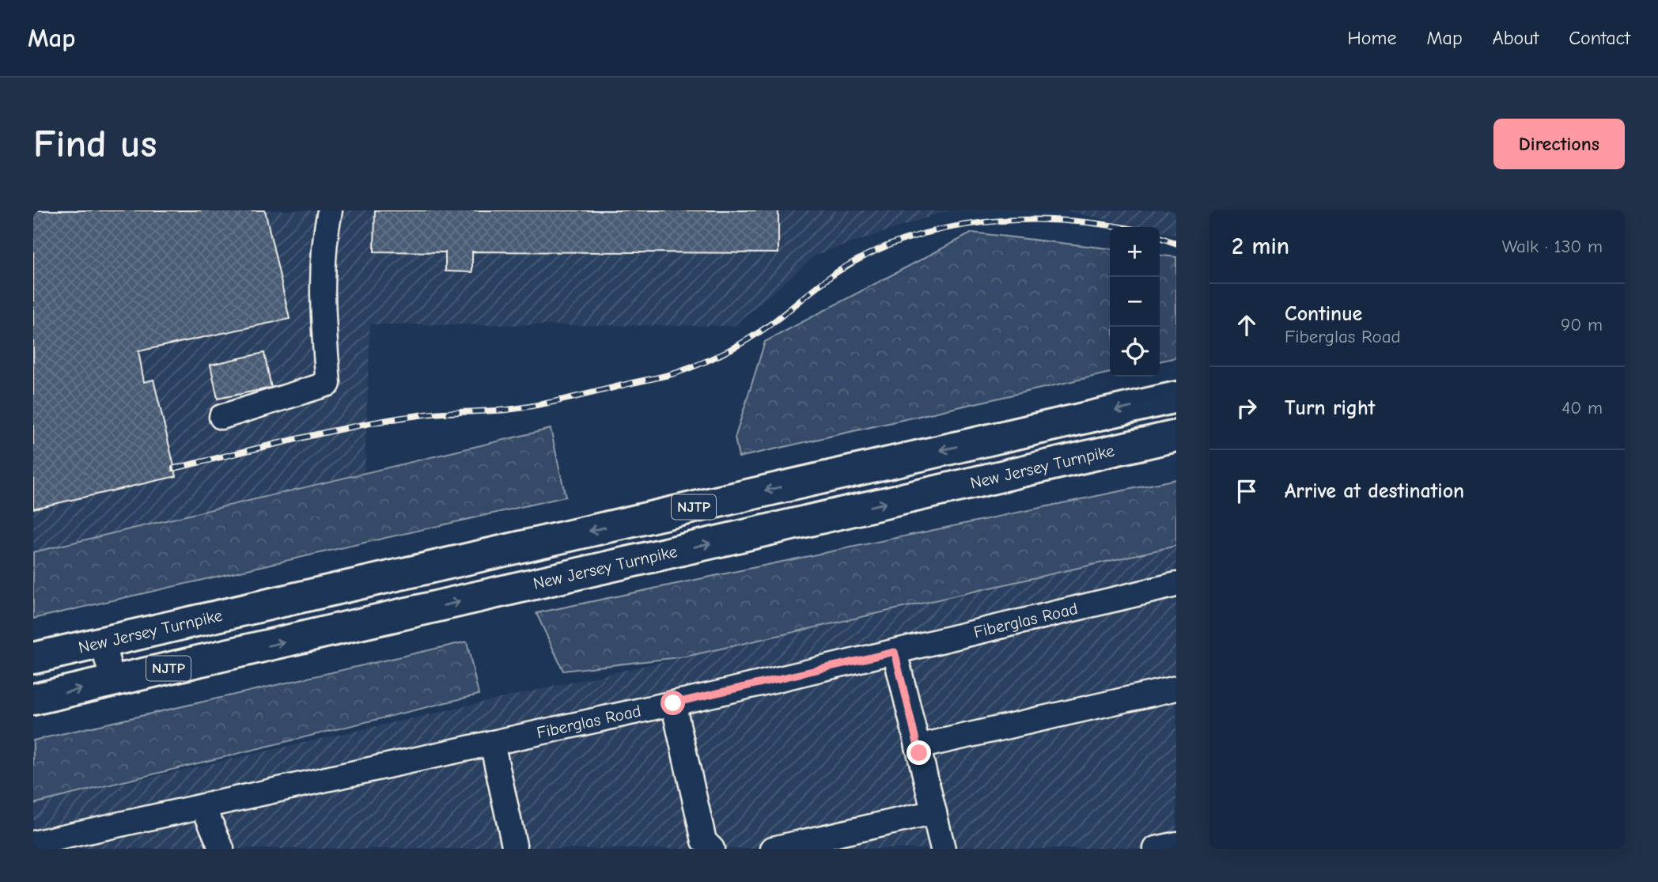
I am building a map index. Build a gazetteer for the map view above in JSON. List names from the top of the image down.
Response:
{
  "streets": {
    "highway": ["New Jersey Turnpike", "NJTP"],
    "street": ["Fiberglas Road"]
  },
  "page": {
    "header": "Map",
    "nav": [
      "Home",
      "Map",
      "About",
      "Contact"
    ],
    "buttons": "Directions",
    "title": "Find us",
    "heading": ["2 min", "Walk · 130 m"],
    "map_buttons": ["+", "−"],
    "list": [
      ["Continue", "Fiberglas Road", "90 m"],
      ["Turn right", "40 m"],
      "Arrive at destination"
    ]
  }
}
